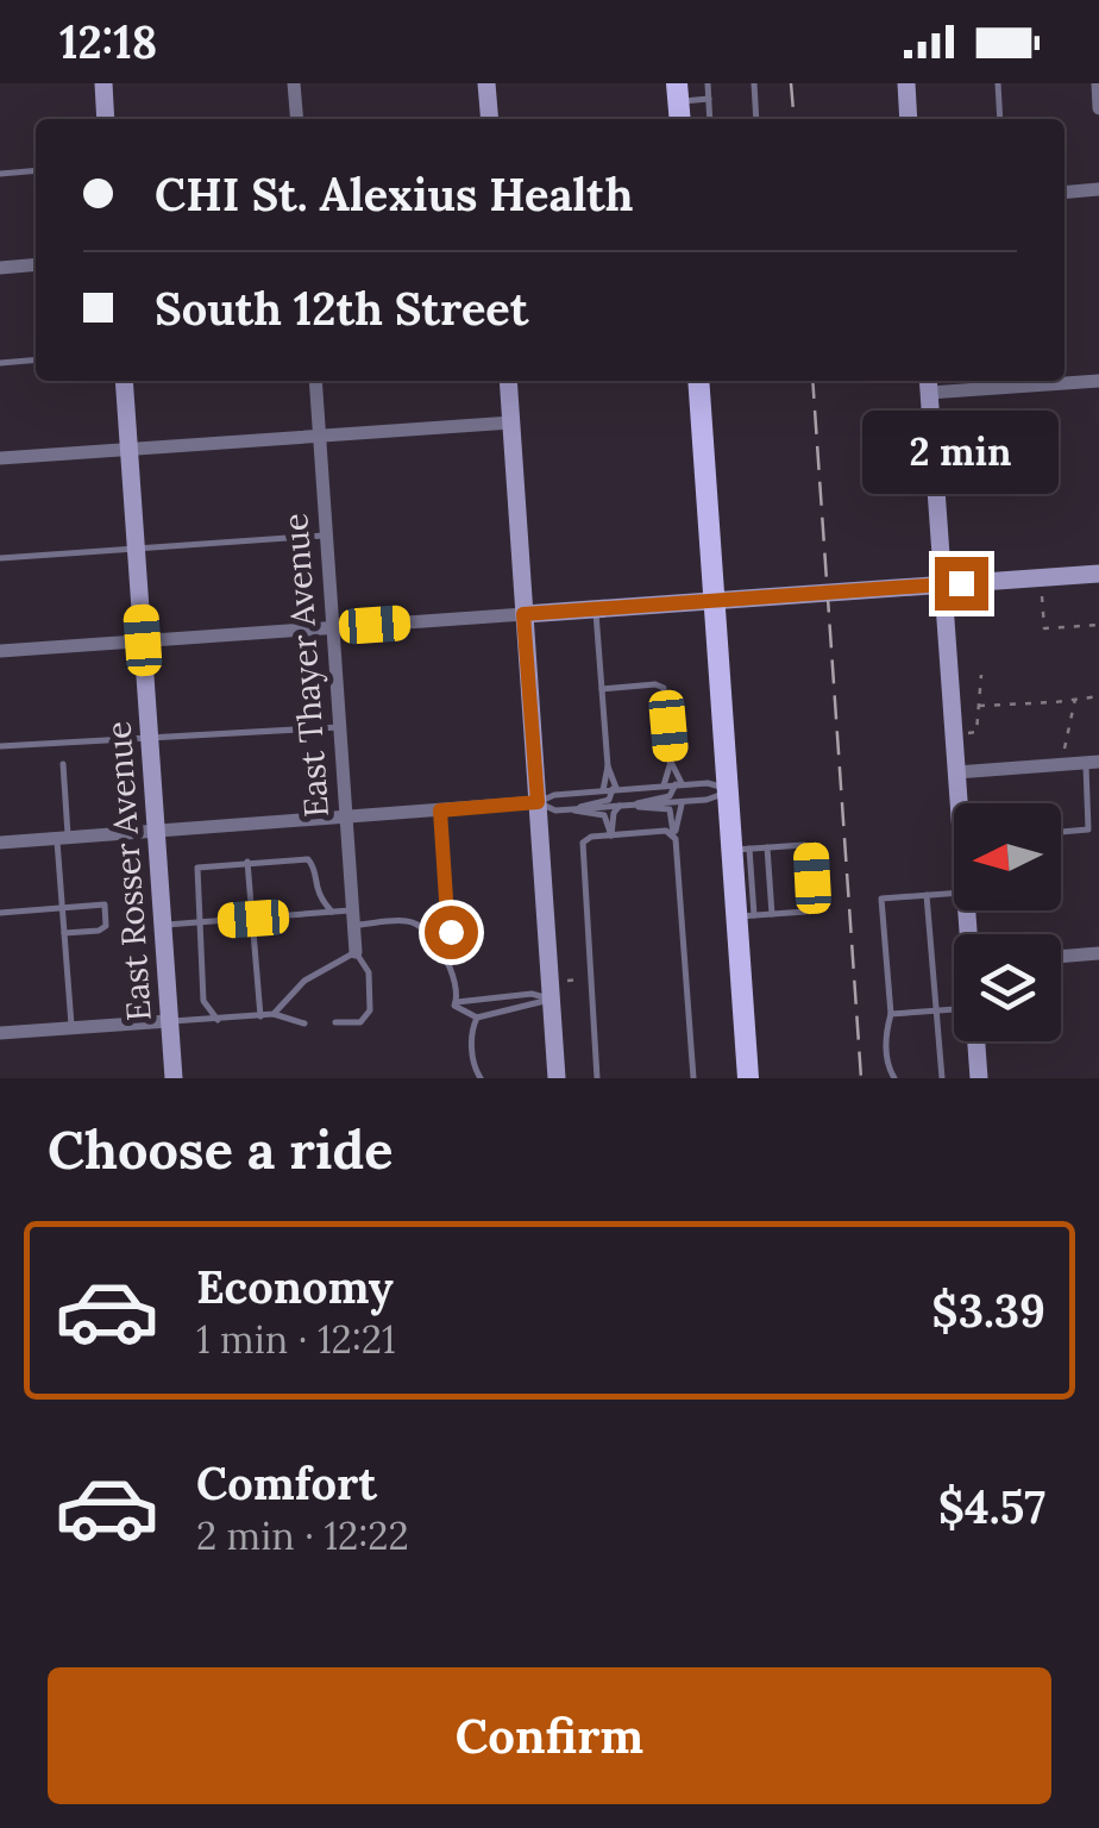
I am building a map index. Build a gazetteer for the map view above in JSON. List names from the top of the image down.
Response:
{
  "streets": {
    "street": ["East Thayer Avenue", "East Rosser Avenue"]
  },
  "north": "left",
  "page": {
    "status": "12:18",
    "banner": ["CHI St. Alexius Health", "South 12th Street"],
    "bubble": "2 min",
    "heading": "Choose a ride",
    "list": [
      {
        "name": "Economy",
        "note": "1 min · 12:21",
        "value": "$3.39"
      },
      {
        "name": "Comfort",
        "note": "2 min · 12:22",
        "value": "$4.57"
      }
    ],
    "buttons": "Confirm"
  }
}
